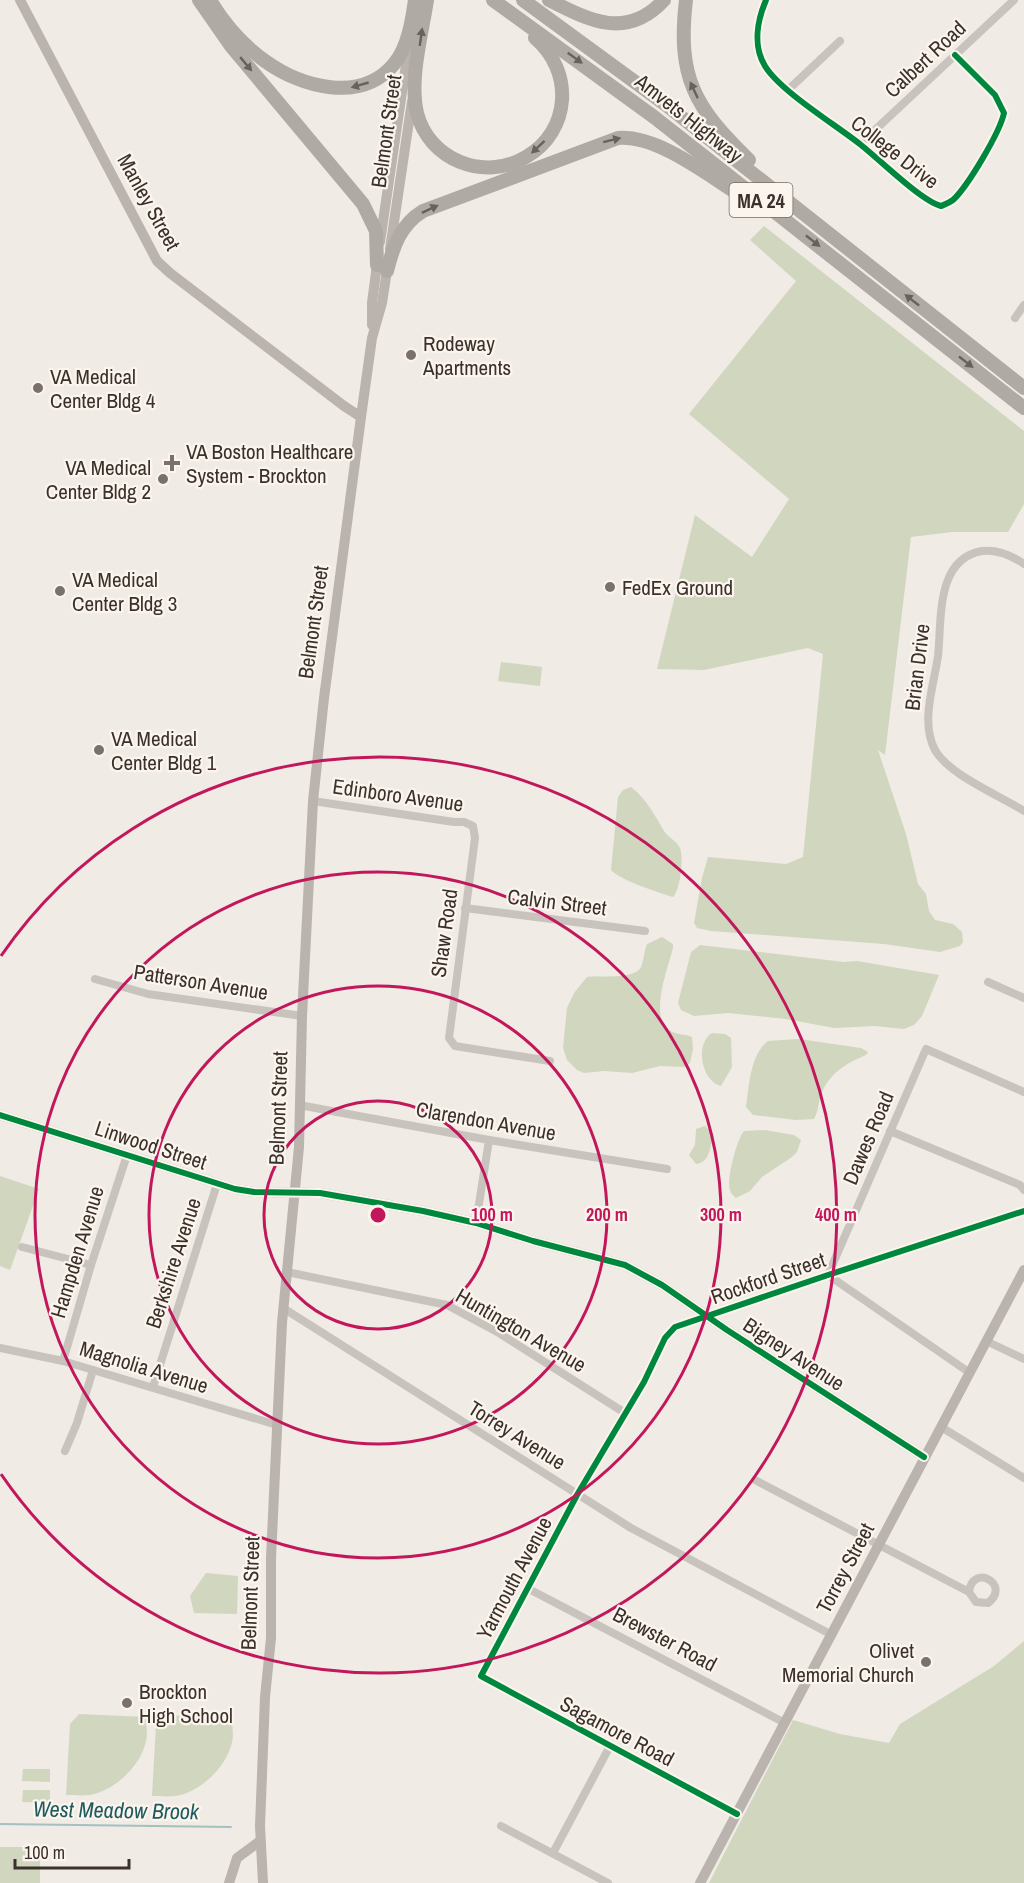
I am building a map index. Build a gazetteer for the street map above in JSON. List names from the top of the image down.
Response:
{
  "streets": {
    "highway": ["Amvets Highway", "Belmont Street", "MA 24"],
    "main road": [
      "Manley Street",
      "Linwood Street",
      "Bigney Avenue",
      "Torrey Street"
    ],
    "street": [
      "Calbert Road",
      "College Drive",
      "Brian Drive",
      "Edinboro Avenue",
      "Calvin Street",
      "Shaw Road",
      "Patterson Avenue",
      "Clarendon Avenue",
      "Dawes Road",
      "Hampden Avenue",
      "Berkshire Avenue",
      "Rockford Street",
      "Huntington Avenue",
      "Magnolia Avenue",
      "Torrey Avenue",
      "Yarmouth Avenue",
      "Brewster Road",
      "Sagamore Road"
    ]
  },
  "crossings": [
    ["Calbert Road", "College Drive"],
    ["Belmont Street", "Manley Street"],
    ["Belmont Street", "Edinboro Avenue"],
    ["Belmont Street", "Patterson Avenue"],
    ["Belmont Street", "Clarendon Avenue"],
    ["Belmont Street", "Linwood Street"],
    ["Belmont Street", "Huntington Avenue"],
    ["Belmont Street", "Magnolia Avenue"],
    ["Belmont Street", "Torrey Avenue"],
    ["Edinboro Avenue", "Shaw Road"],
    ["Calvin Street", "Shaw Road"],
    ["Dawes Road", "Rockford Street"],
    ["Linwood Street", "Hampden Avenue"],
    ["Linwood Street", "Berkshire Avenue"],
    ["Linwood Street", "Bigney Avenue"],
    ["Hampden Avenue", "Magnolia Avenue"],
    ["Berkshire Avenue", "Magnolia Avenue"],
    ["Rockford Street", "Huntington Avenue"],
    ["Rockford Street", "Bigney Avenue"],
    ["Rockford Street", "Torrey Avenue"],
    ["Rockford Street", "Yarmouth Avenue"],
    ["Bigney Avenue", "Torrey Street"],
    ["Torrey Avenue", "Torrey Street"],
    ["Torrey Avenue", "Yarmouth Avenue"],
    ["Torrey Street", "Brewster Road"],
    ["Torrey Street", "Sagamore Road"],
    ["Yarmouth Avenue", "Brewster Road"],
    ["Yarmouth Avenue", "Sagamore Road"]
  ],
  "water": ["West Meadow Brook"],
  "places": {
    "other": [
      "Rodeway Apartments",
      "VA Medical Center Bldg 4",
      "VA Medical Center Bldg 2",
      "FedEx Ground",
      "VA Medical Center Bldg 3",
      "VA Medical Center Bldg 1",
      "Olivet Memorial Church",
      "Brockton High School"
    ],
    "health": ["VA Boston Healthcare System - Brockton"]
  },
  "scale_bar": "100 m",
  "rings": [
    "100 m",
    "200 m",
    "300 m",
    "400 m"
  ]
}
